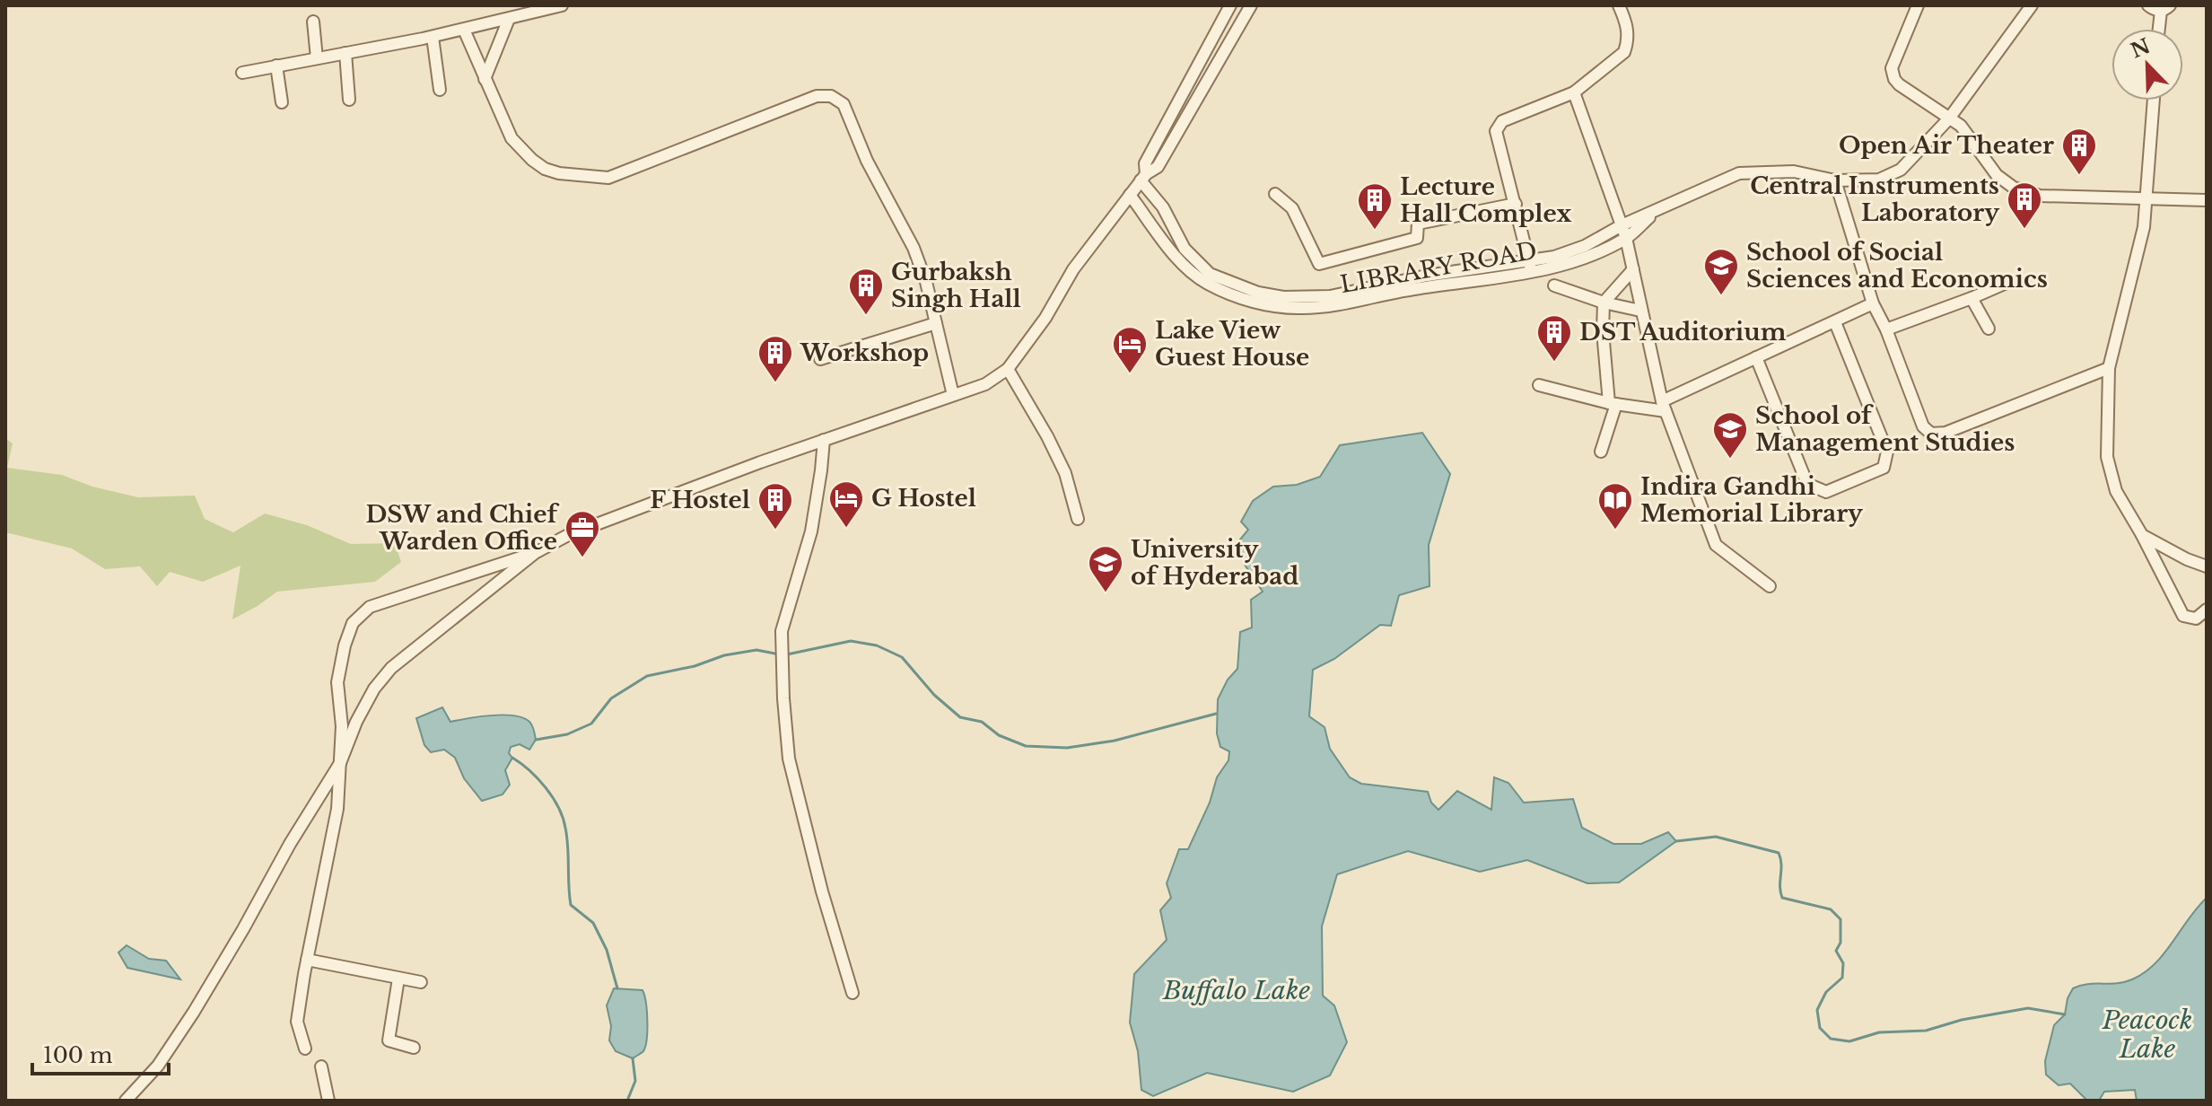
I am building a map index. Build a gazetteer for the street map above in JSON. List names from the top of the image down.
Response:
{
  "streets": {
    "street": ["LIBRARY ROAD"]
  },
  "water": ["Buffalo Lake", "Peacock Lake"],
  "places": {
    "building": [
      "Open Air Theater",
      "Central Instruments Laboratory",
      "Lecture Hall Complex",
      "Gurbaksh Singh Hall",
      "DST Auditorium",
      "Workshop",
      "F Hostel"
    ],
    "school or university": ["School of Social Sciences and Economics", "School of Management Studies", "University of Hyderabad"],
    "hotel": ["Lake View Guest House", "G Hostel"],
    "library": ["Indira Gandhi Memorial Library"],
    "office": ["DSW and Chief Warden Office"]
  },
  "scale_bar": "100 m",
  "north": "top left"
}
